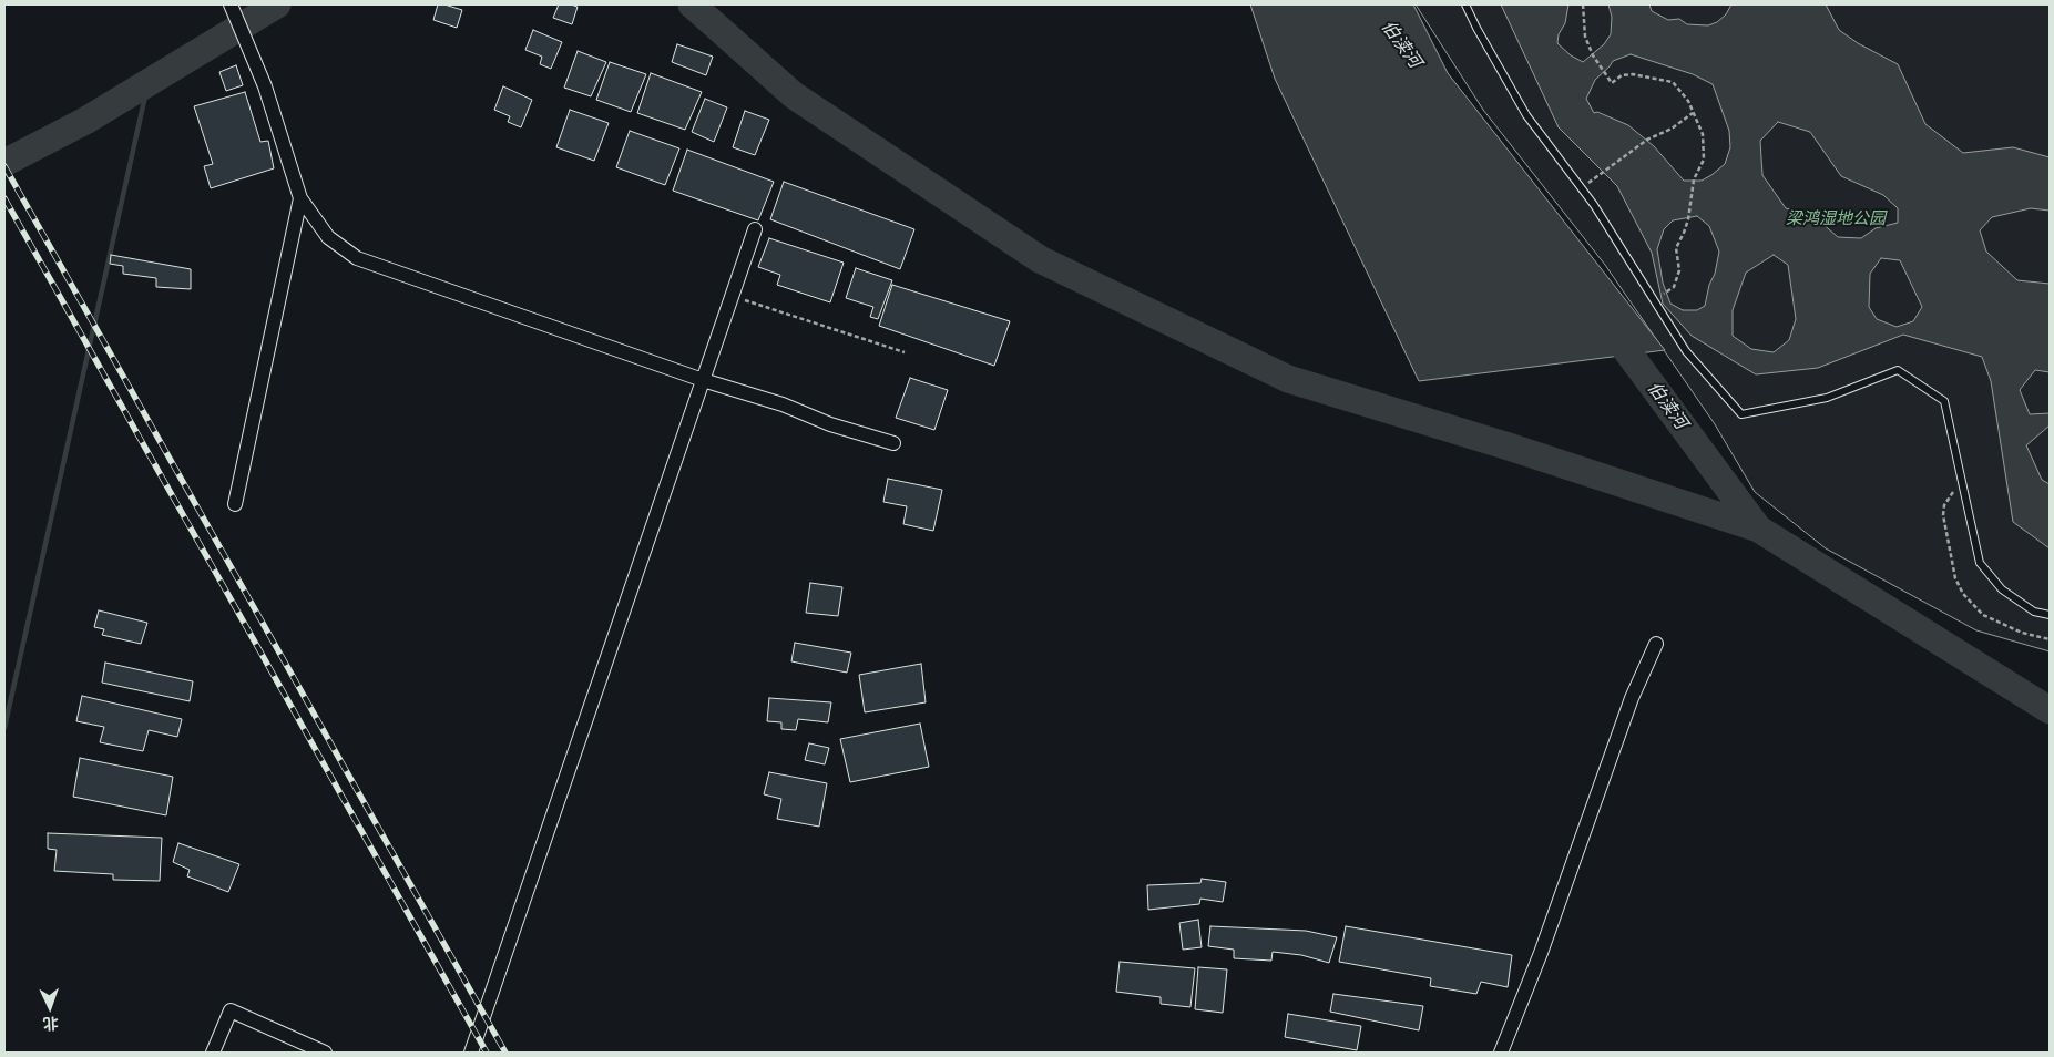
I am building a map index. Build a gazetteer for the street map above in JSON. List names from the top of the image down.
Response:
{
  "water": ["伯渎河"],
  "parks": ["梁鸿湿地公园"],
  "north": "bottom"
}
